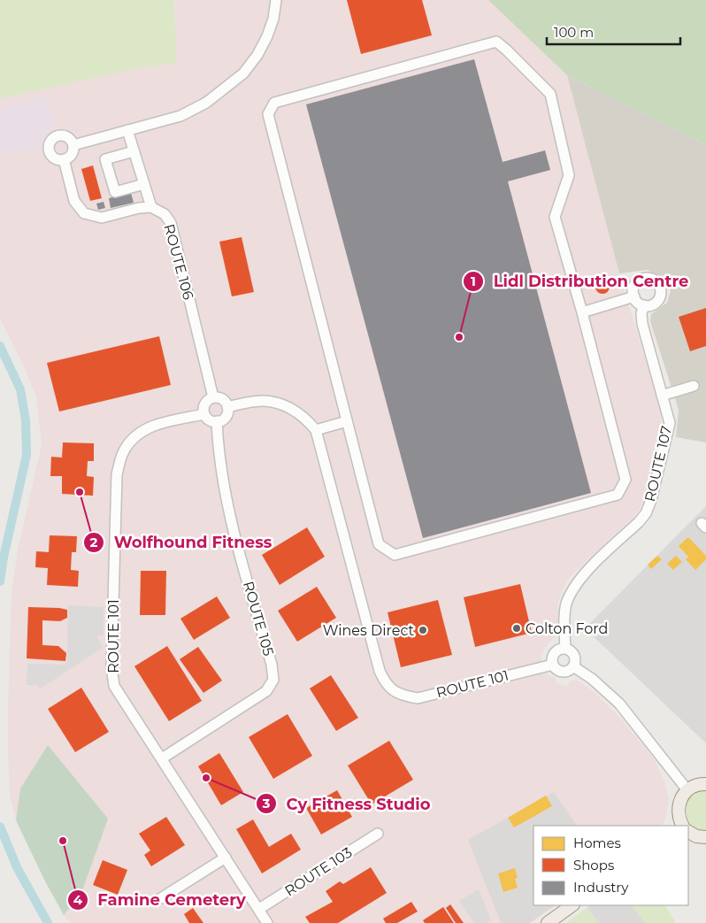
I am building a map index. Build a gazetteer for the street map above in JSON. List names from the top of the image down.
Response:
{
  "streets": {
    "street": [
      "ROUTE 106",
      "ROUTE 107",
      "ROUTE 105",
      "ROUTE 101",
      "ROUTE 103"
    ]
  },
  "crossings": [
    ["ROUTE 106", "ROUTE 105"],
    ["ROUTE 106", "ROUTE 101"],
    ["ROUTE 107", "ROUTE 101"],
    ["ROUTE 105", "ROUTE 101"],
    ["ROUTE 101", "ROUTE 103"]
  ],
  "places": [
    "Lidl Distribution Centre",
    "Wolfhound Fitness",
    "Colton Ford",
    "Wines Direct",
    "Cy Fitness Studio",
    "Famine Cemetery"
  ],
  "legend": ["Homes", "Shops", "Industry"],
  "scale_bar": "100 m"
}
